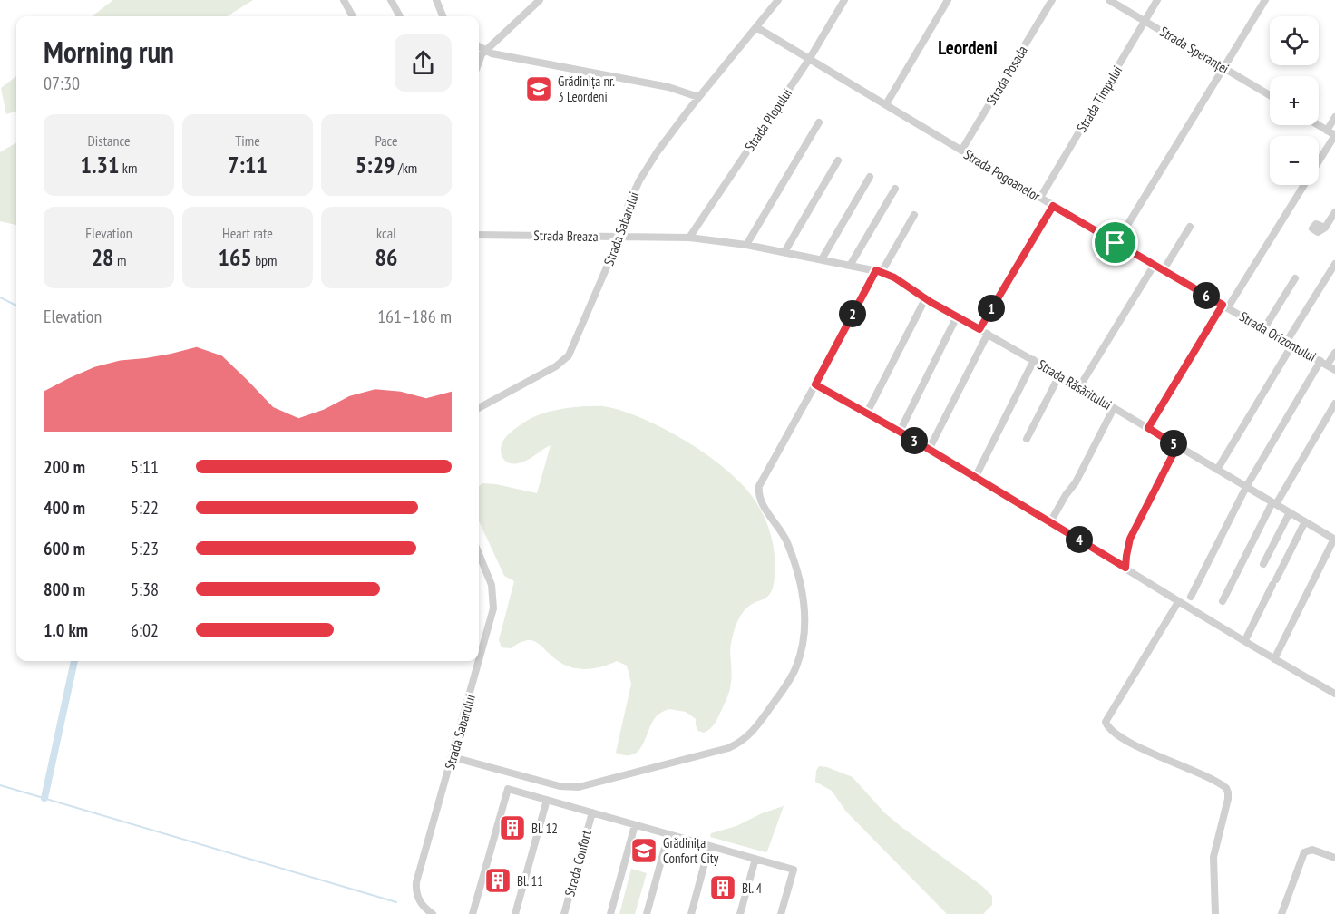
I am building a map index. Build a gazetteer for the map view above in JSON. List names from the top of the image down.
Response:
{
  "streets": {
    "street": [
      "Strada Speranței",
      "Strada Posada",
      "Strada Timpului",
      "Strada Plopului",
      "Strada Pogoanelor",
      "Strada Sabarului",
      "Strada Breaza",
      "Strada Orizontului",
      "Strada Răsăritului",
      "Strada Confort"
    ]
  },
  "crossings": [
    ["Strada Speranței", "Strada Timpului"],
    ["Strada Posada", "Strada Pogoanelor"],
    ["Strada Timpului", "Strada Pogoanelor"],
    ["Strada Plopului", "Strada Pogoanelor"],
    ["Strada Plopului", "Strada Breaza"],
    ["Strada Plopului", "Strada Răsăritului"],
    ["Strada Pogoanelor", "Strada Sabarului"],
    ["Strada Pogoanelor", "Strada Orizontului"],
    ["Strada Sabarului", "Strada Breaza"],
    ["Strada Breaza", "Strada Răsăritului"]
  ],
  "districts": ["Leordeni"],
  "places": {
    "school or university": ["Grădinița nr. 3 Leordeni", "Grădinița Confort City"],
    "building": ["Bl. 12", "Bl. 11", "Bl. 4"]
  },
  "page": {
    "map_buttons": ["+", "−"],
    "heading": ["Morning run", "07:30"],
    "stats": [
      ["Distance", "1.31 km"],
      ["Time", "7:11"],
      ["Pace", "5:29 /km"],
      ["Elevation", "28 m"],
      ["Heart rate", "165 bpm"],
      ["kcal", "86"]
    ],
    "pins": [
      "6",
      "1",
      "2",
      "3",
      "5",
      "4"
    ],
    "chart": ["Elevation", "161–186 m"],
    "list": [
      {
        "name": "200 m",
        "note": "5:11"
      },
      {
        "name": "400 m",
        "note": "5:22"
      },
      {
        "name": "600 m",
        "note": "5:23"
      },
      {
        "name": "800 m",
        "note": "5:38"
      },
      {
        "name": "1.0 km",
        "note": "6:02"
      }
    ]
  }
}
